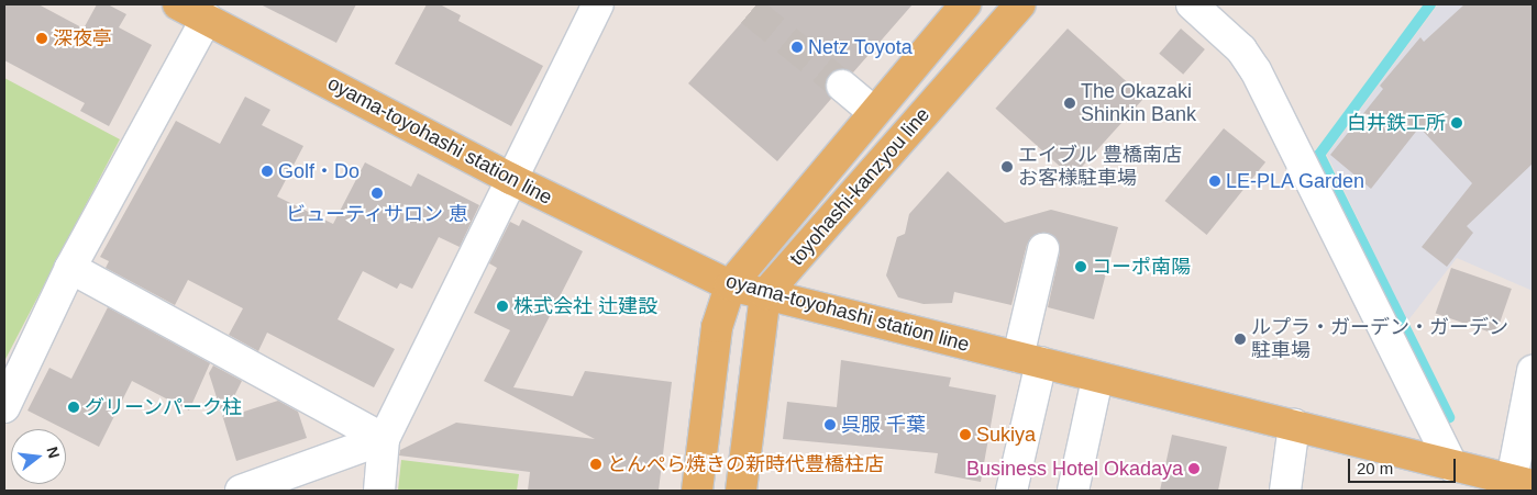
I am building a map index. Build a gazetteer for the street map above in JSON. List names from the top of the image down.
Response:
{
  "streets": {
    "main road": ["oyama-toyohashi station line", "toyohashi-kanzyou line"]
  },
  "crossings": [
    ["oyama-toyohashi station line", "toyohashi-kanzyou line"]
  ],
  "places": [
    "深夜亭",
    "Netz Toyota",
    "The Okazaki Shinkin Bank",
    "白井鉄工所",
    "エイブル 豊橋南店 お客様駐車場",
    "Golf・Do",
    "LE-PLA Garden",
    "ビューティサロン 恵",
    "コーポ南陽",
    "株式会社 辻建設",
    "ルプラ・ガーデン・ガーデン 駐車場",
    "グリーンパーク柱",
    "呉服 千葉",
    "Sukiya",
    "とんぺら焼きの新時代豊橋柱店",
    "Business Hotel Okadaya"
  ],
  "scale_bar": "20 m",
  "north": "right"
}
